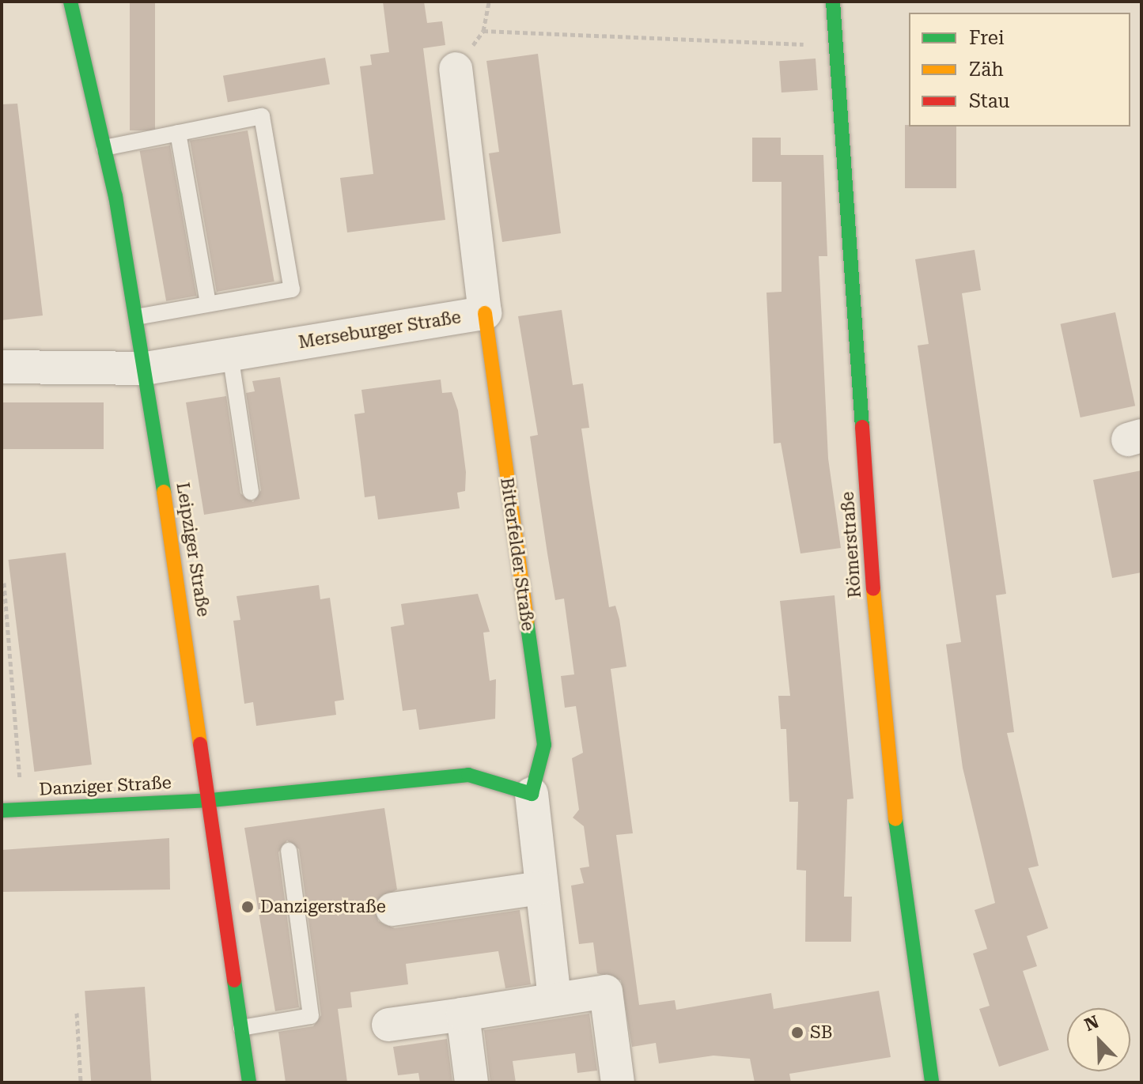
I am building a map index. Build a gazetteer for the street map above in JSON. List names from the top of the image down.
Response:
{
  "streets": {
    "street": [
      "Merseburger Straße",
      "Römerstraße",
      "Leipziger Straße",
      "Bitterfelder Straße",
      "Danziger Straße"
    ]
  },
  "crossings": [
    ["Merseburger Straße", "Leipziger Straße"],
    ["Merseburger Straße", "Bitterfelder Straße"],
    ["Leipziger Straße", "Danziger Straße"]
  ],
  "places": ["Danzigerstraße", "SB"],
  "legend": ["Frei", "Zäh", "Stau"],
  "north": "top left"
}
